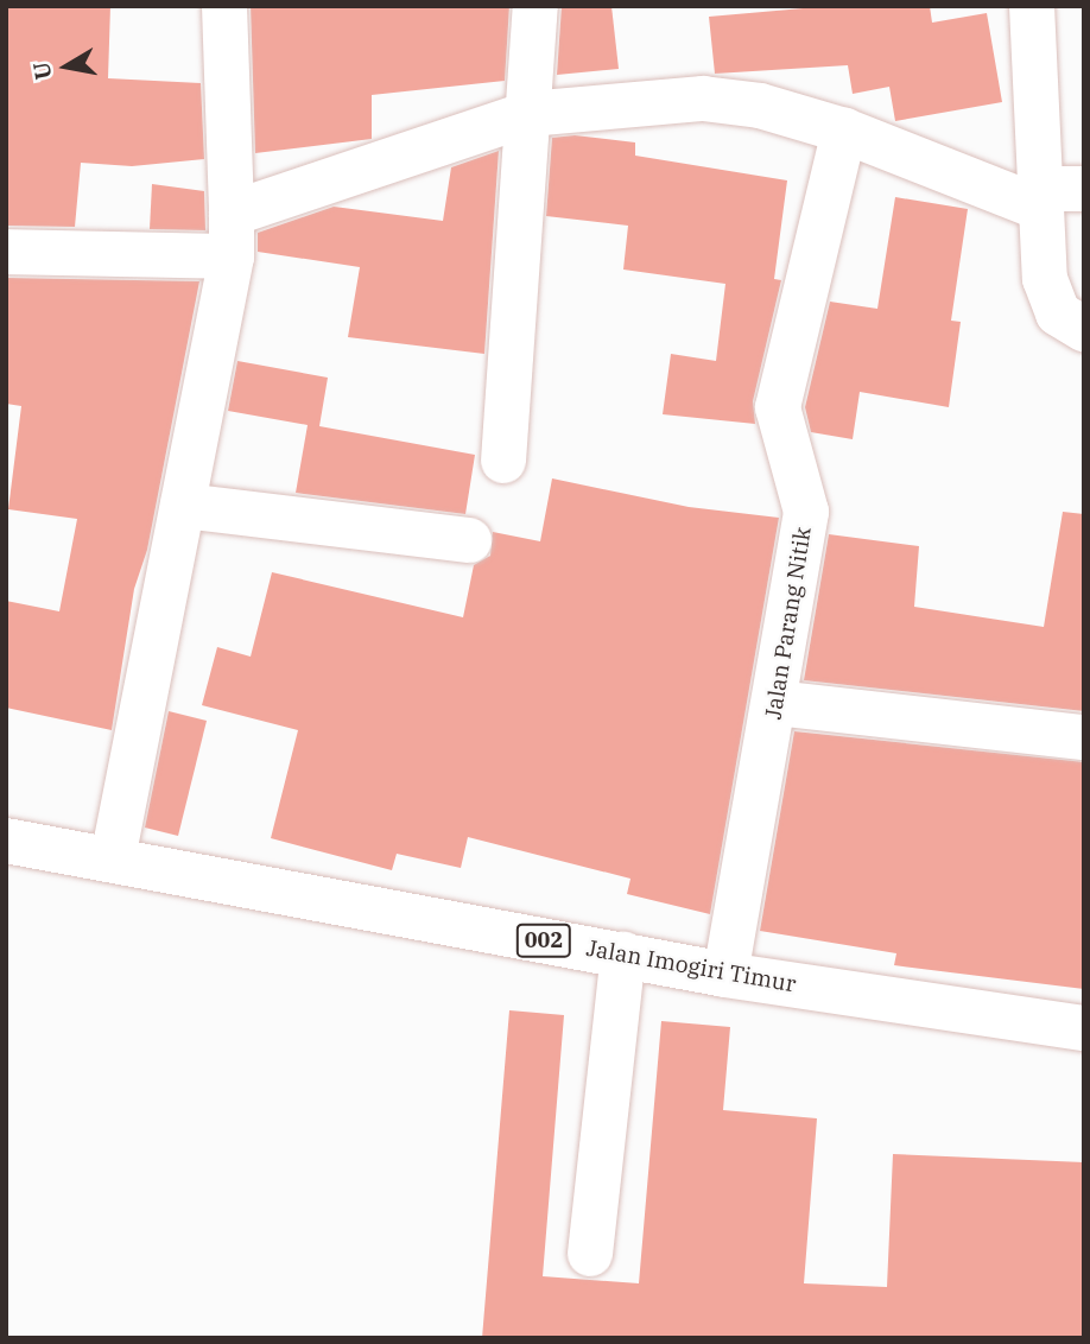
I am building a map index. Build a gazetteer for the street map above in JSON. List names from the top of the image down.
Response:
{
  "streets": {
    "street": ["Jalan Parang Nitik", "002", "Jalan Imogiri Timur"]
  },
  "crossings": [
    ["Jalan Parang Nitik", "Jalan Imogiri Timur"]
  ],
  "north": "left"
}
